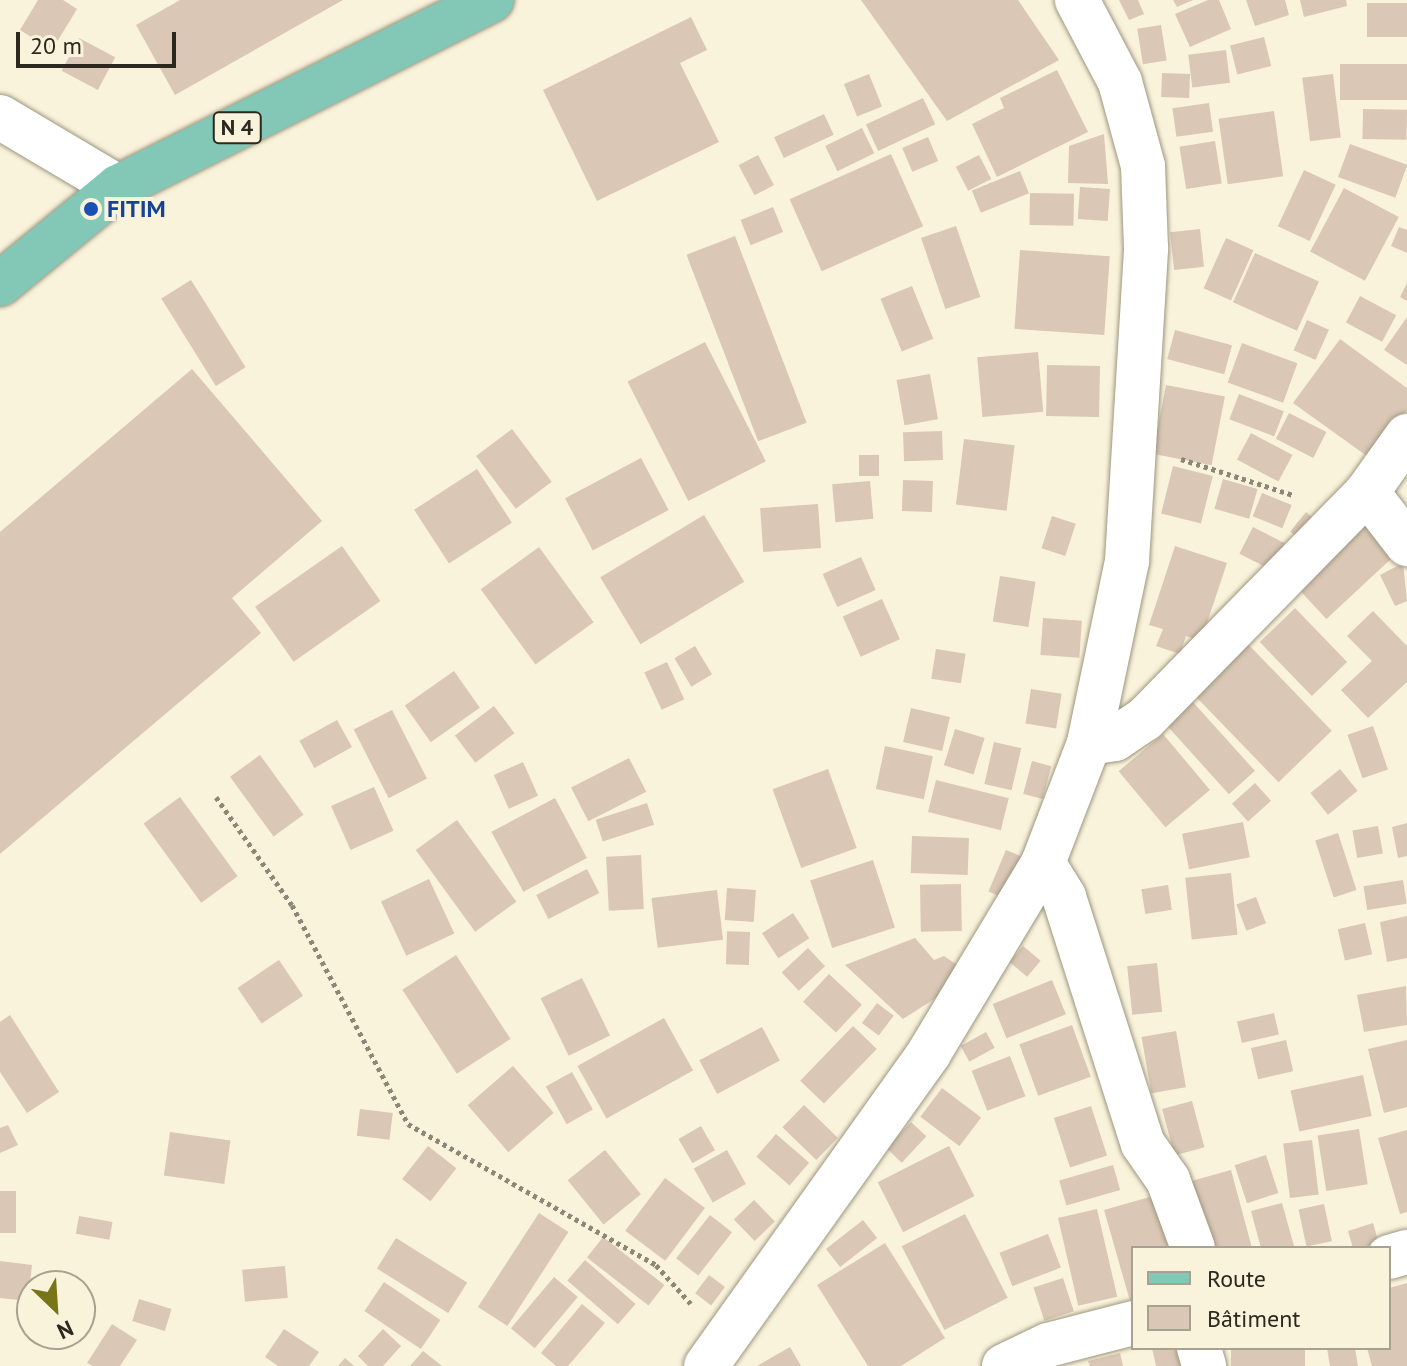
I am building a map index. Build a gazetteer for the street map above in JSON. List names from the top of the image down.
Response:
{
  "streets": {
    "main road": ["N 4"]
  },
  "places": ["FITIM"],
  "legend": ["Route", "Bâtiment"],
  "scale_bar": "20 m",
  "north": "bottom right"
}
